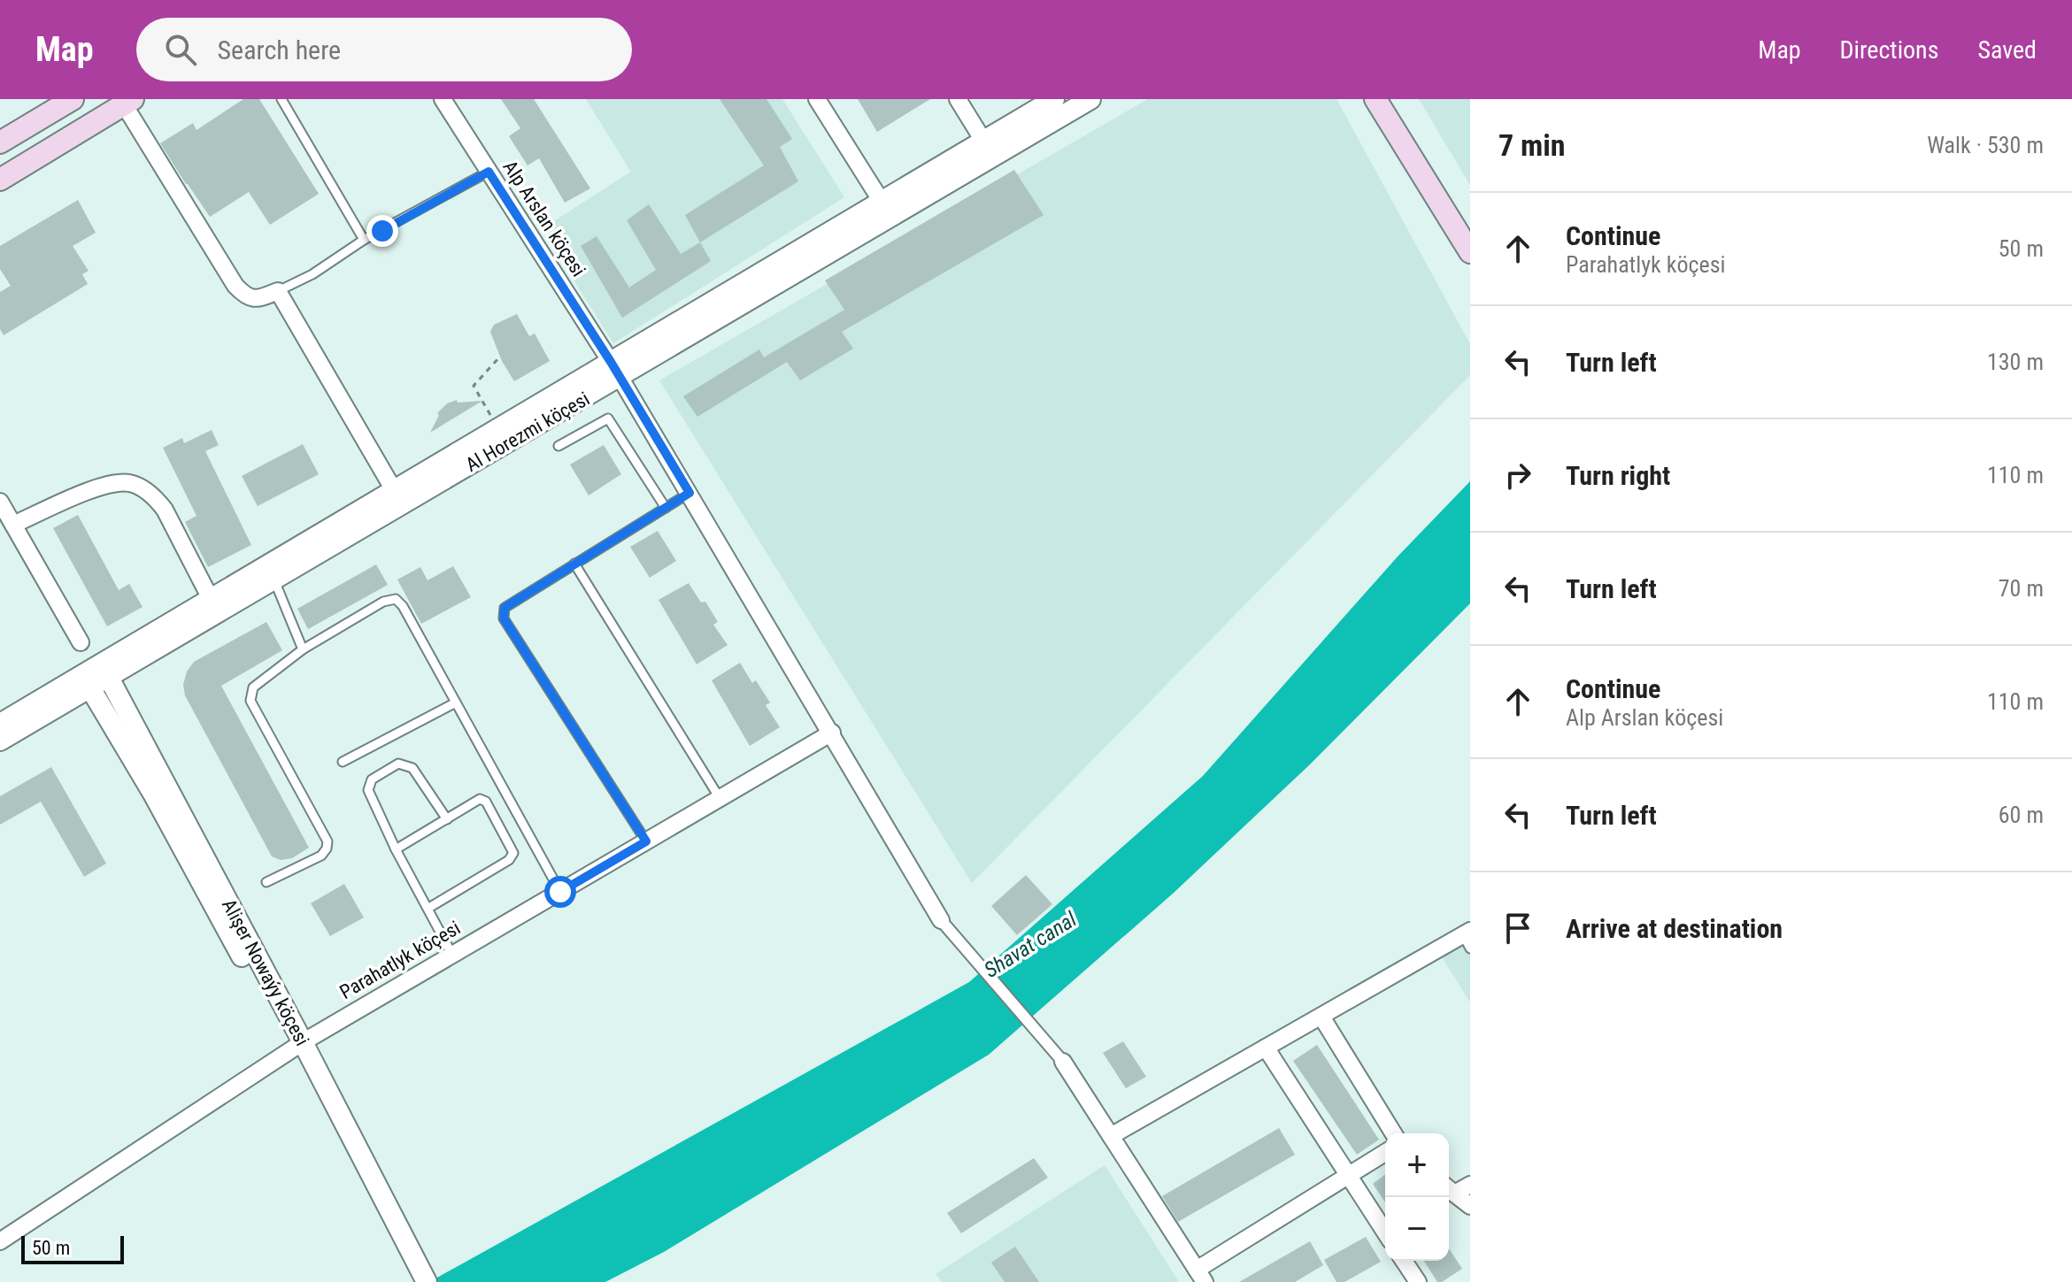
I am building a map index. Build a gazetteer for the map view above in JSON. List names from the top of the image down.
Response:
{
  "streets": {
    "street": [
      "Alp Arslan köçesi",
      "Al Horezmi köçesi",
      "Parahatlyk köçesi",
      "Alişer Nowaýy köçesi"
    ]
  },
  "crossings": [
    ["Alp Arslan köçesi", "Al Horezmi köçesi"],
    ["Alp Arslan köçesi", "Parahatlyk köçesi"],
    ["Al Horezmi köçesi", "Alişer Nowaýy köçesi"],
    ["Parahatlyk köçesi", "Alişer Nowaýy köçesi"]
  ],
  "water": ["Shavat canal"],
  "scale_bar": "50 m",
  "page": {
    "header": "Map",
    "search": "Search here",
    "nav": ["Map", "Directions", "Saved"],
    "heading": ["7 min", "Walk · 530 m"],
    "list": [
      ["Continue", "Parahatlyk köçesi", "50 m"],
      ["Turn left", "130 m"],
      ["Turn right", "110 m"],
      ["Turn left", "70 m"],
      ["Continue", "Alp Arslan köçesi", "110 m"],
      ["Turn left", "60 m"],
      "Arrive at destination"
    ],
    "map_buttons": ["+", "−"],
    "scale": "50 m"
  }
}
